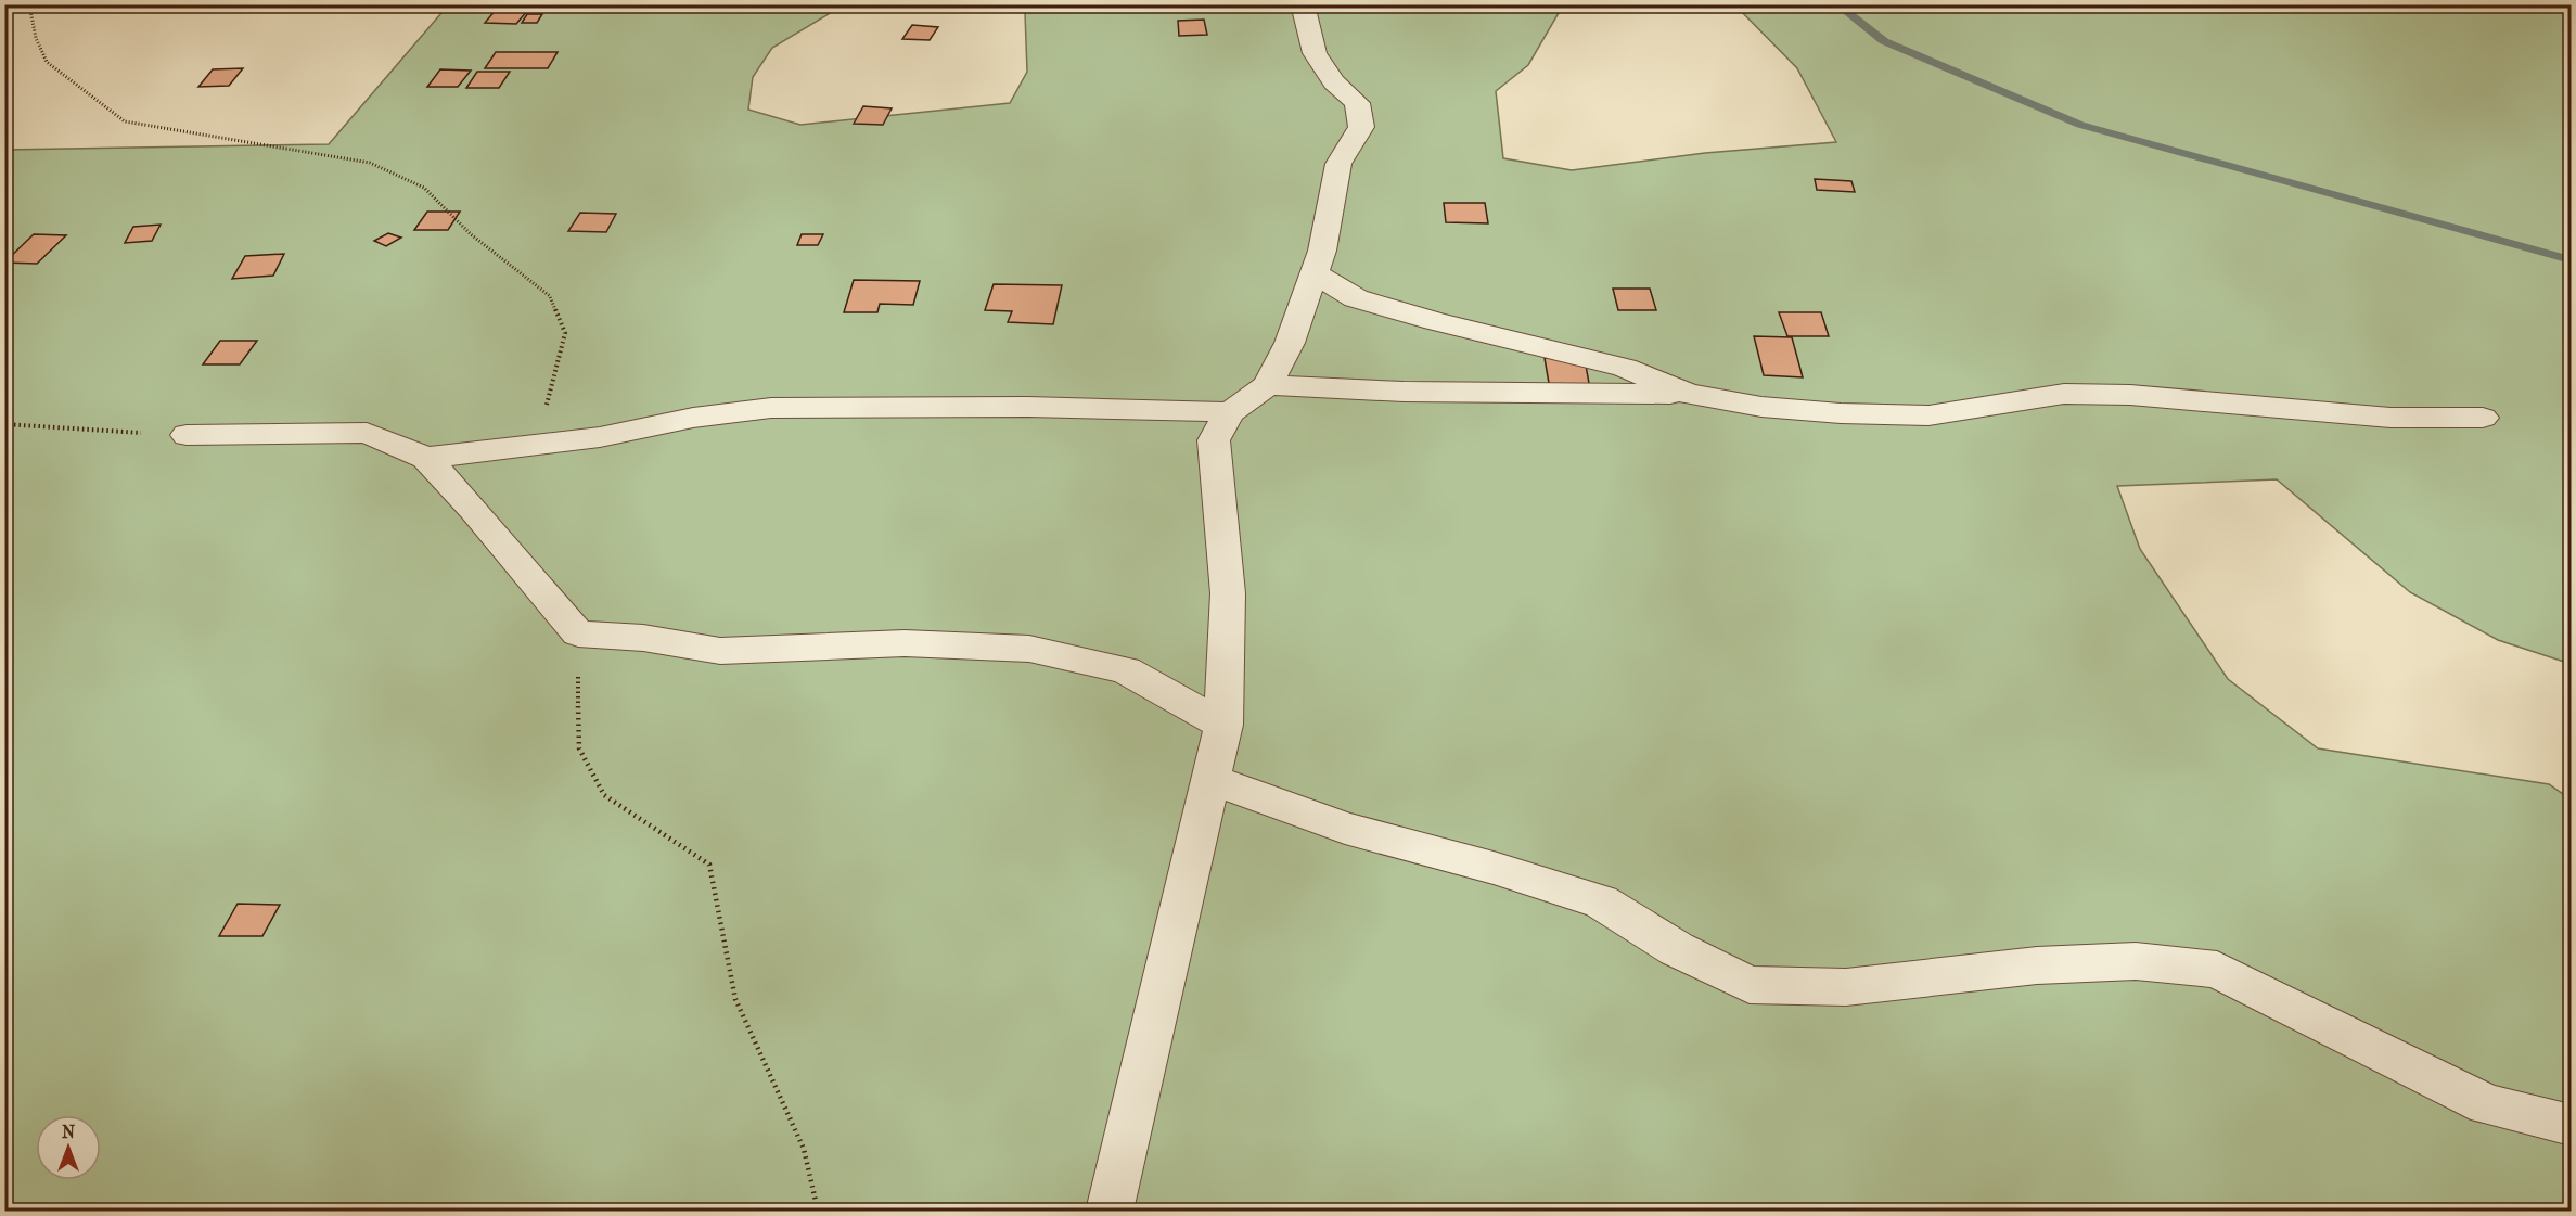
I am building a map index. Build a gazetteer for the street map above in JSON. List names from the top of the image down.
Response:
{
  "north": "top"
}
